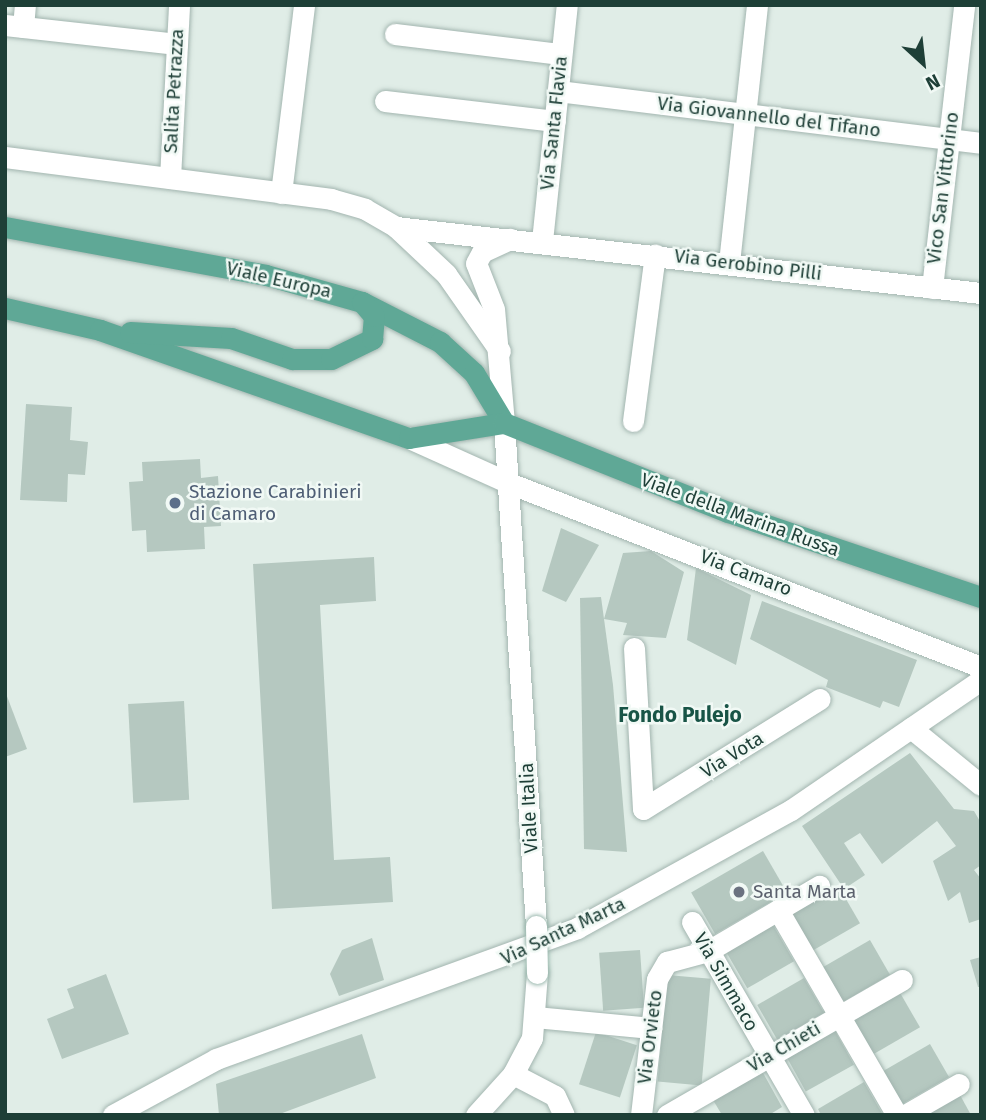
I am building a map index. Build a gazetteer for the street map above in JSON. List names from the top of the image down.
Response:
{
  "streets": {
    "main road": ["Viale Europa", "Viale della Marina Russa"],
    "street": [
      "Salita Petrazza",
      "Via Giovannello del Tifano",
      "Via Santa Flavia",
      "Vico San Vittorino",
      "Via Gerobino Pilli",
      "Via Camaro",
      "Via Vota",
      "Viale Italia",
      "Via Santa Marta",
      "Via Simmaco",
      "Via Orvieto",
      "Via Chieti"
    ]
  },
  "crossings": [
    ["Via Giovannello del Tifano", "Via Santa Flavia"],
    ["Via Giovannello del Tifano", "Vico San Vittorino"],
    ["Via Santa Flavia", "Via Gerobino Pilli"],
    ["Vico San Vittorino", "Via Gerobino Pilli"],
    ["Via Gerobino Pilli", "Viale Italia"],
    ["Viale Europa", "Viale della Marina Russa"],
    ["Viale Europa", "Viale Italia"],
    ["Viale della Marina Russa", "Viale Italia"],
    ["Via Camaro", "Viale Italia"],
    ["Via Simmaco", "Via Orvieto"],
    ["Via Simmaco", "Via Chieti"]
  ],
  "districts": ["Fondo Pulejo"],
  "places": ["Stazione Carabinieri di Camaro", "Santa Marta"],
  "north": "bottom right"
}
